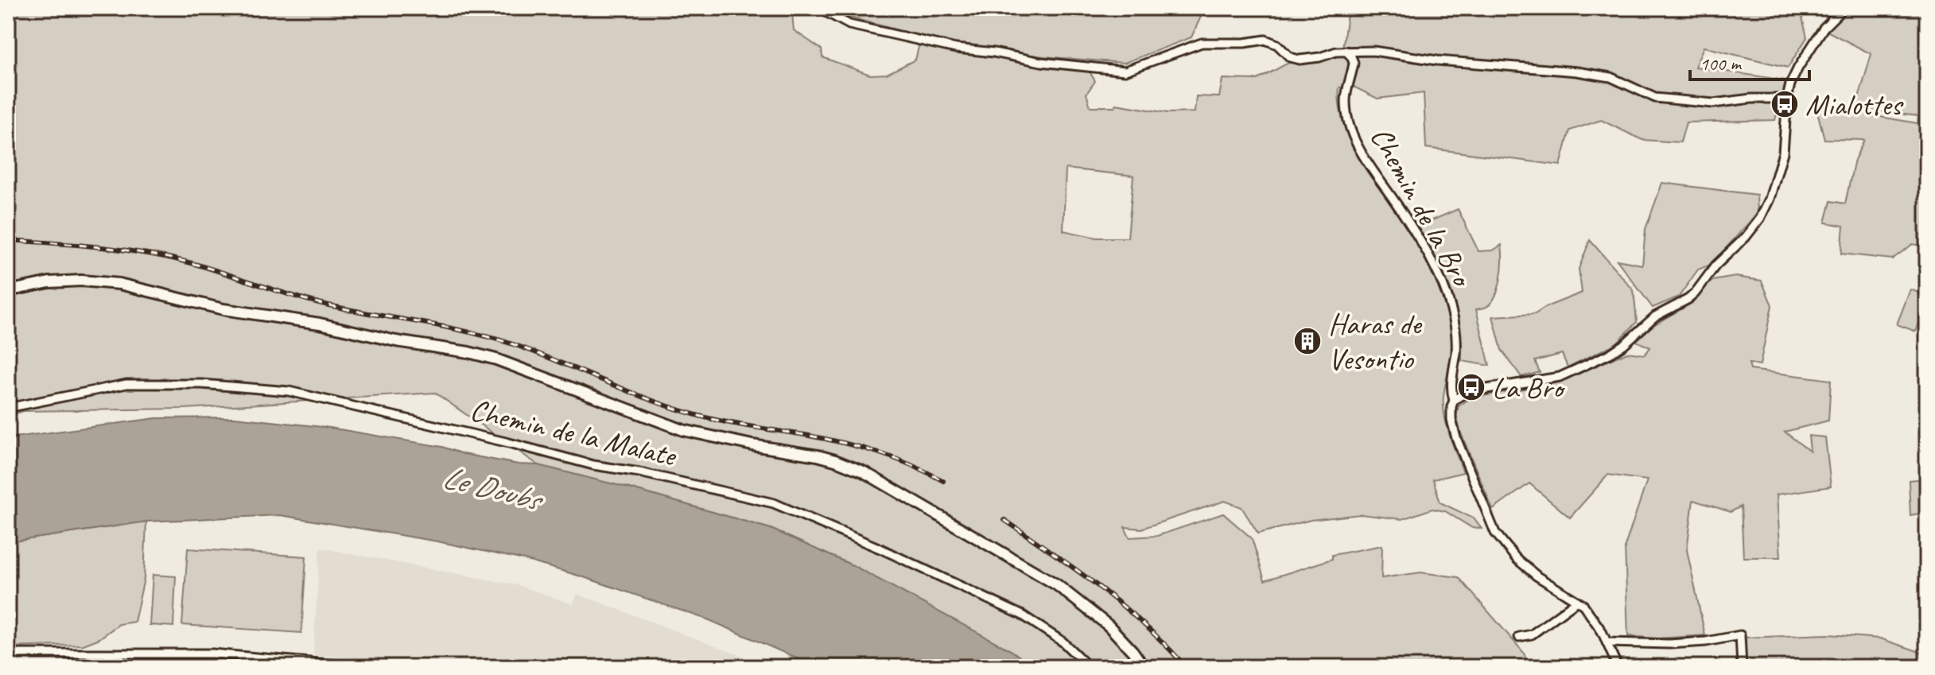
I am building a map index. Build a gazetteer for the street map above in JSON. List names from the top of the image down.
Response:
{
  "streets": {
    "street": ["Chemin de la Bro", "Chemin de la Malate"]
  },
  "water": ["Le Doubs"],
  "places": {
    "bus stop": ["Mialottes", "La Bro"],
    "building": ["Haras de Vesontio"]
  },
  "scale_bar": "100 m"
}
